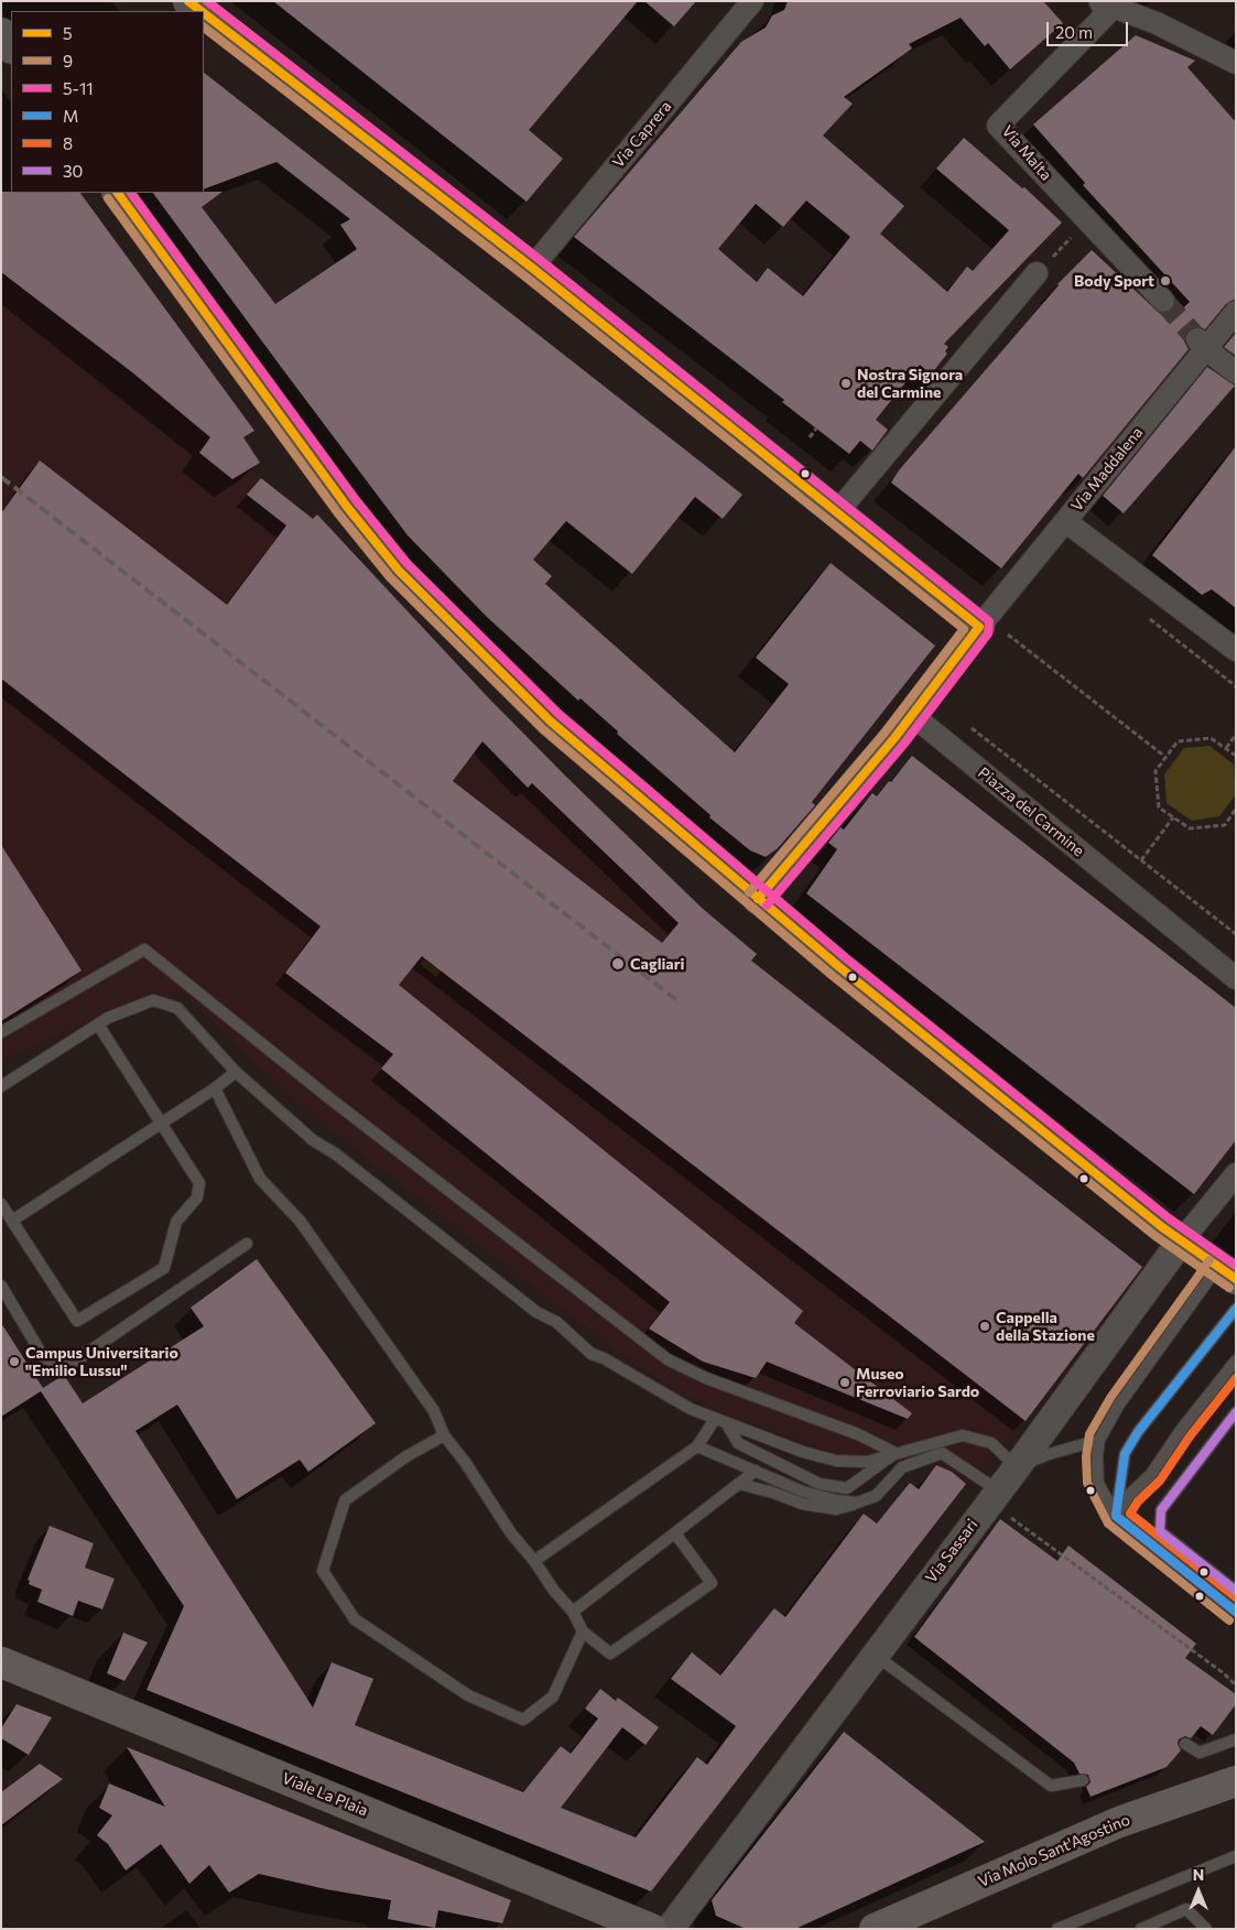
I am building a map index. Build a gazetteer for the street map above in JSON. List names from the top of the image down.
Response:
{
  "streets": {
    "main road": ["Viale La Plaia", "Via Molo Sant'Agostino"],
    "street": [
      "Via Caprera",
      "Via Malta",
      "Via Maddalena",
      "Piazza del Carmine",
      "Via Sassari"
    ]
  },
  "crossings": [
    ["Via Sassari", "Viale La Plaia"]
  ],
  "places": [
    "Body Sport",
    "Nostra Signora del Carmine",
    "Cagliari",
    "Cappella della Stazione",
    "Campus Universitario \"Emilio Lussu\"",
    "Museo Ferroviario Sardo"
  ],
  "lines": [
    "transit line 5",
    "transit line 5-11",
    "transit line 9",
    "transit line M",
    "transit line 8",
    "transit line 30"
  ],
  "legend": [
    "5",
    "9",
    "5-11",
    "M",
    "8",
    "30"
  ],
  "scale_bar": "20 m",
  "north": "top"
}
